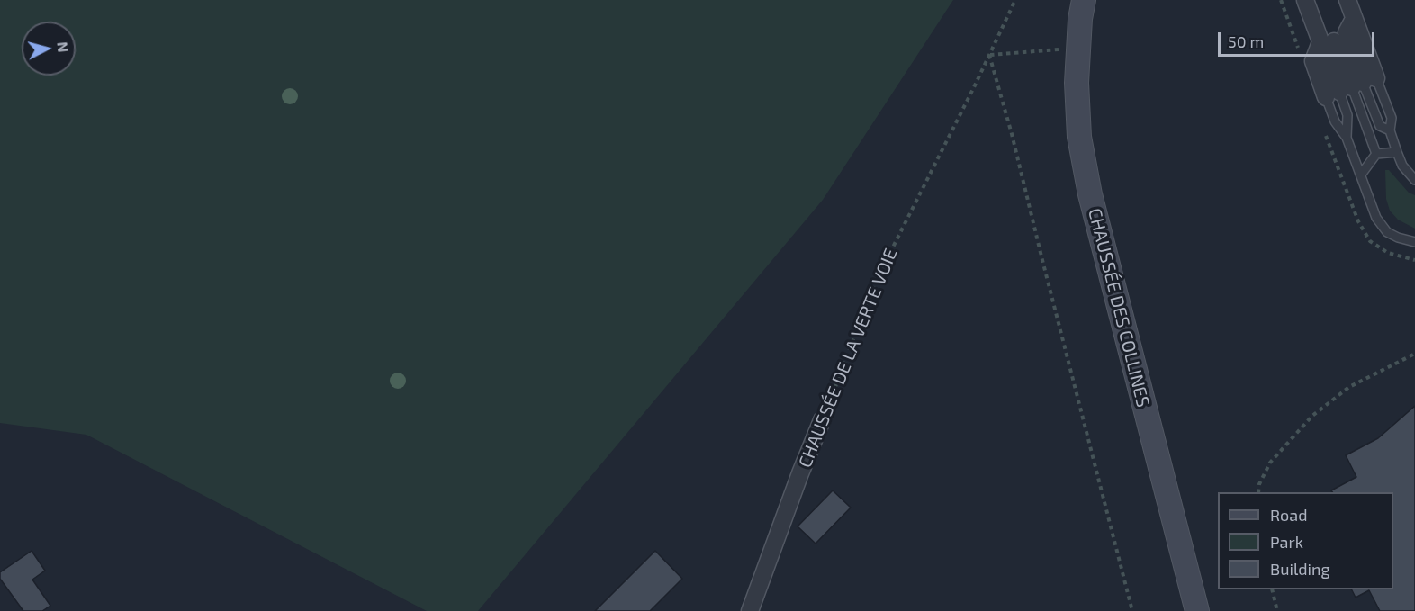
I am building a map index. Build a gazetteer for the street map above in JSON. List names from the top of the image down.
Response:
{
  "streets": {
    "main road": ["CHAUSSÉE DES COLLINES"],
    "street": ["CHAUSSÉE DE LA VERTE VOIE"]
  },
  "legend": ["Road", "Park", "Building"],
  "scale_bar": "50 m",
  "north": "right"
}
